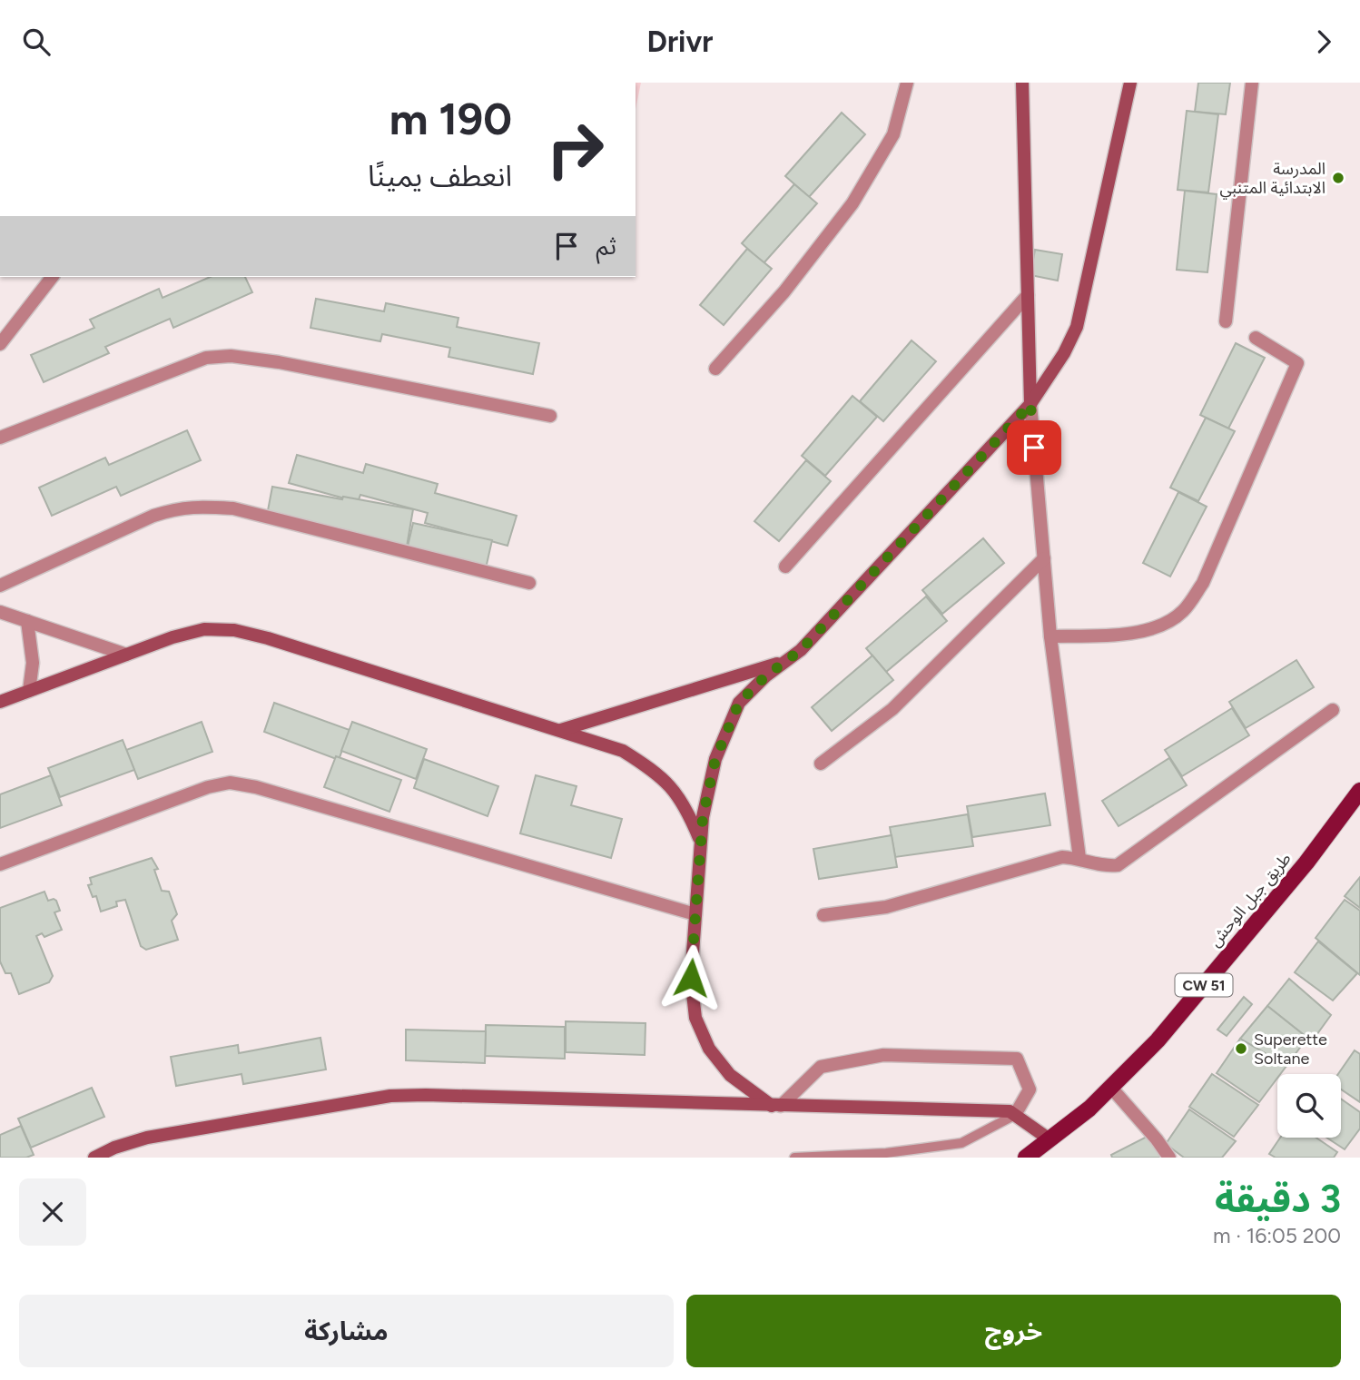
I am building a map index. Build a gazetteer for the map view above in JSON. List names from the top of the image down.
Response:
{
  "streets": {
    "main road": ["طريق جبل الوحش", "CW 51"]
  },
  "places": ["المدرسة الابتدائية المتنبي", "Superette Soltane"],
  "page": {
    "header": "Drivr",
    "turn": ["190 m", "انعطف يمينًا"],
    "then": "ثم",
    "heading": ["3 دقيقة", "200 m · 16:05"],
    "buttons": ["خروج", "مشاركة"]
  }
}
